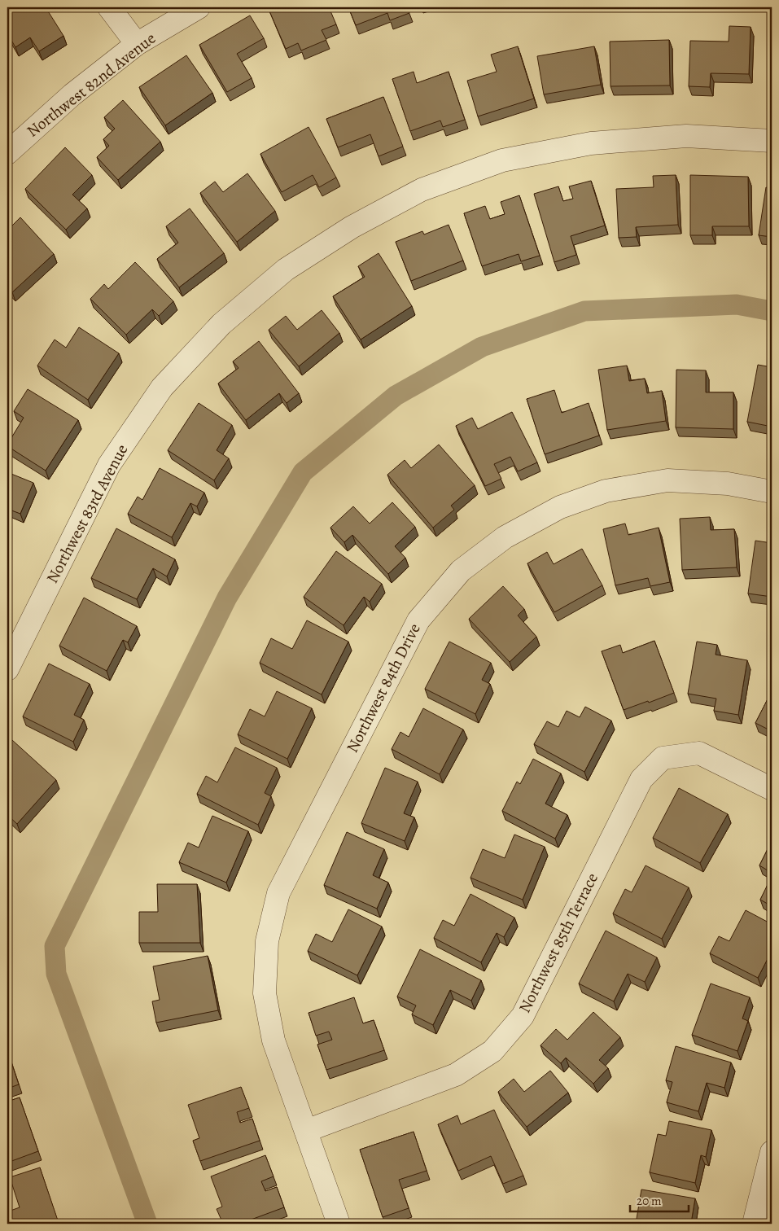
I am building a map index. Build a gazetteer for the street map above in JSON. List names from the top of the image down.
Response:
{
  "streets": {
    "street": [
      "Northwest 82nd Avenue",
      "Northwest 83rd Avenue",
      "Northwest 84th Drive",
      "Northwest 85th Terrace"
    ]
  },
  "crossings": [
    ["Northwest 84th Drive", "Northwest 85th Terrace"]
  ],
  "scale_bar": "20 m"
}
